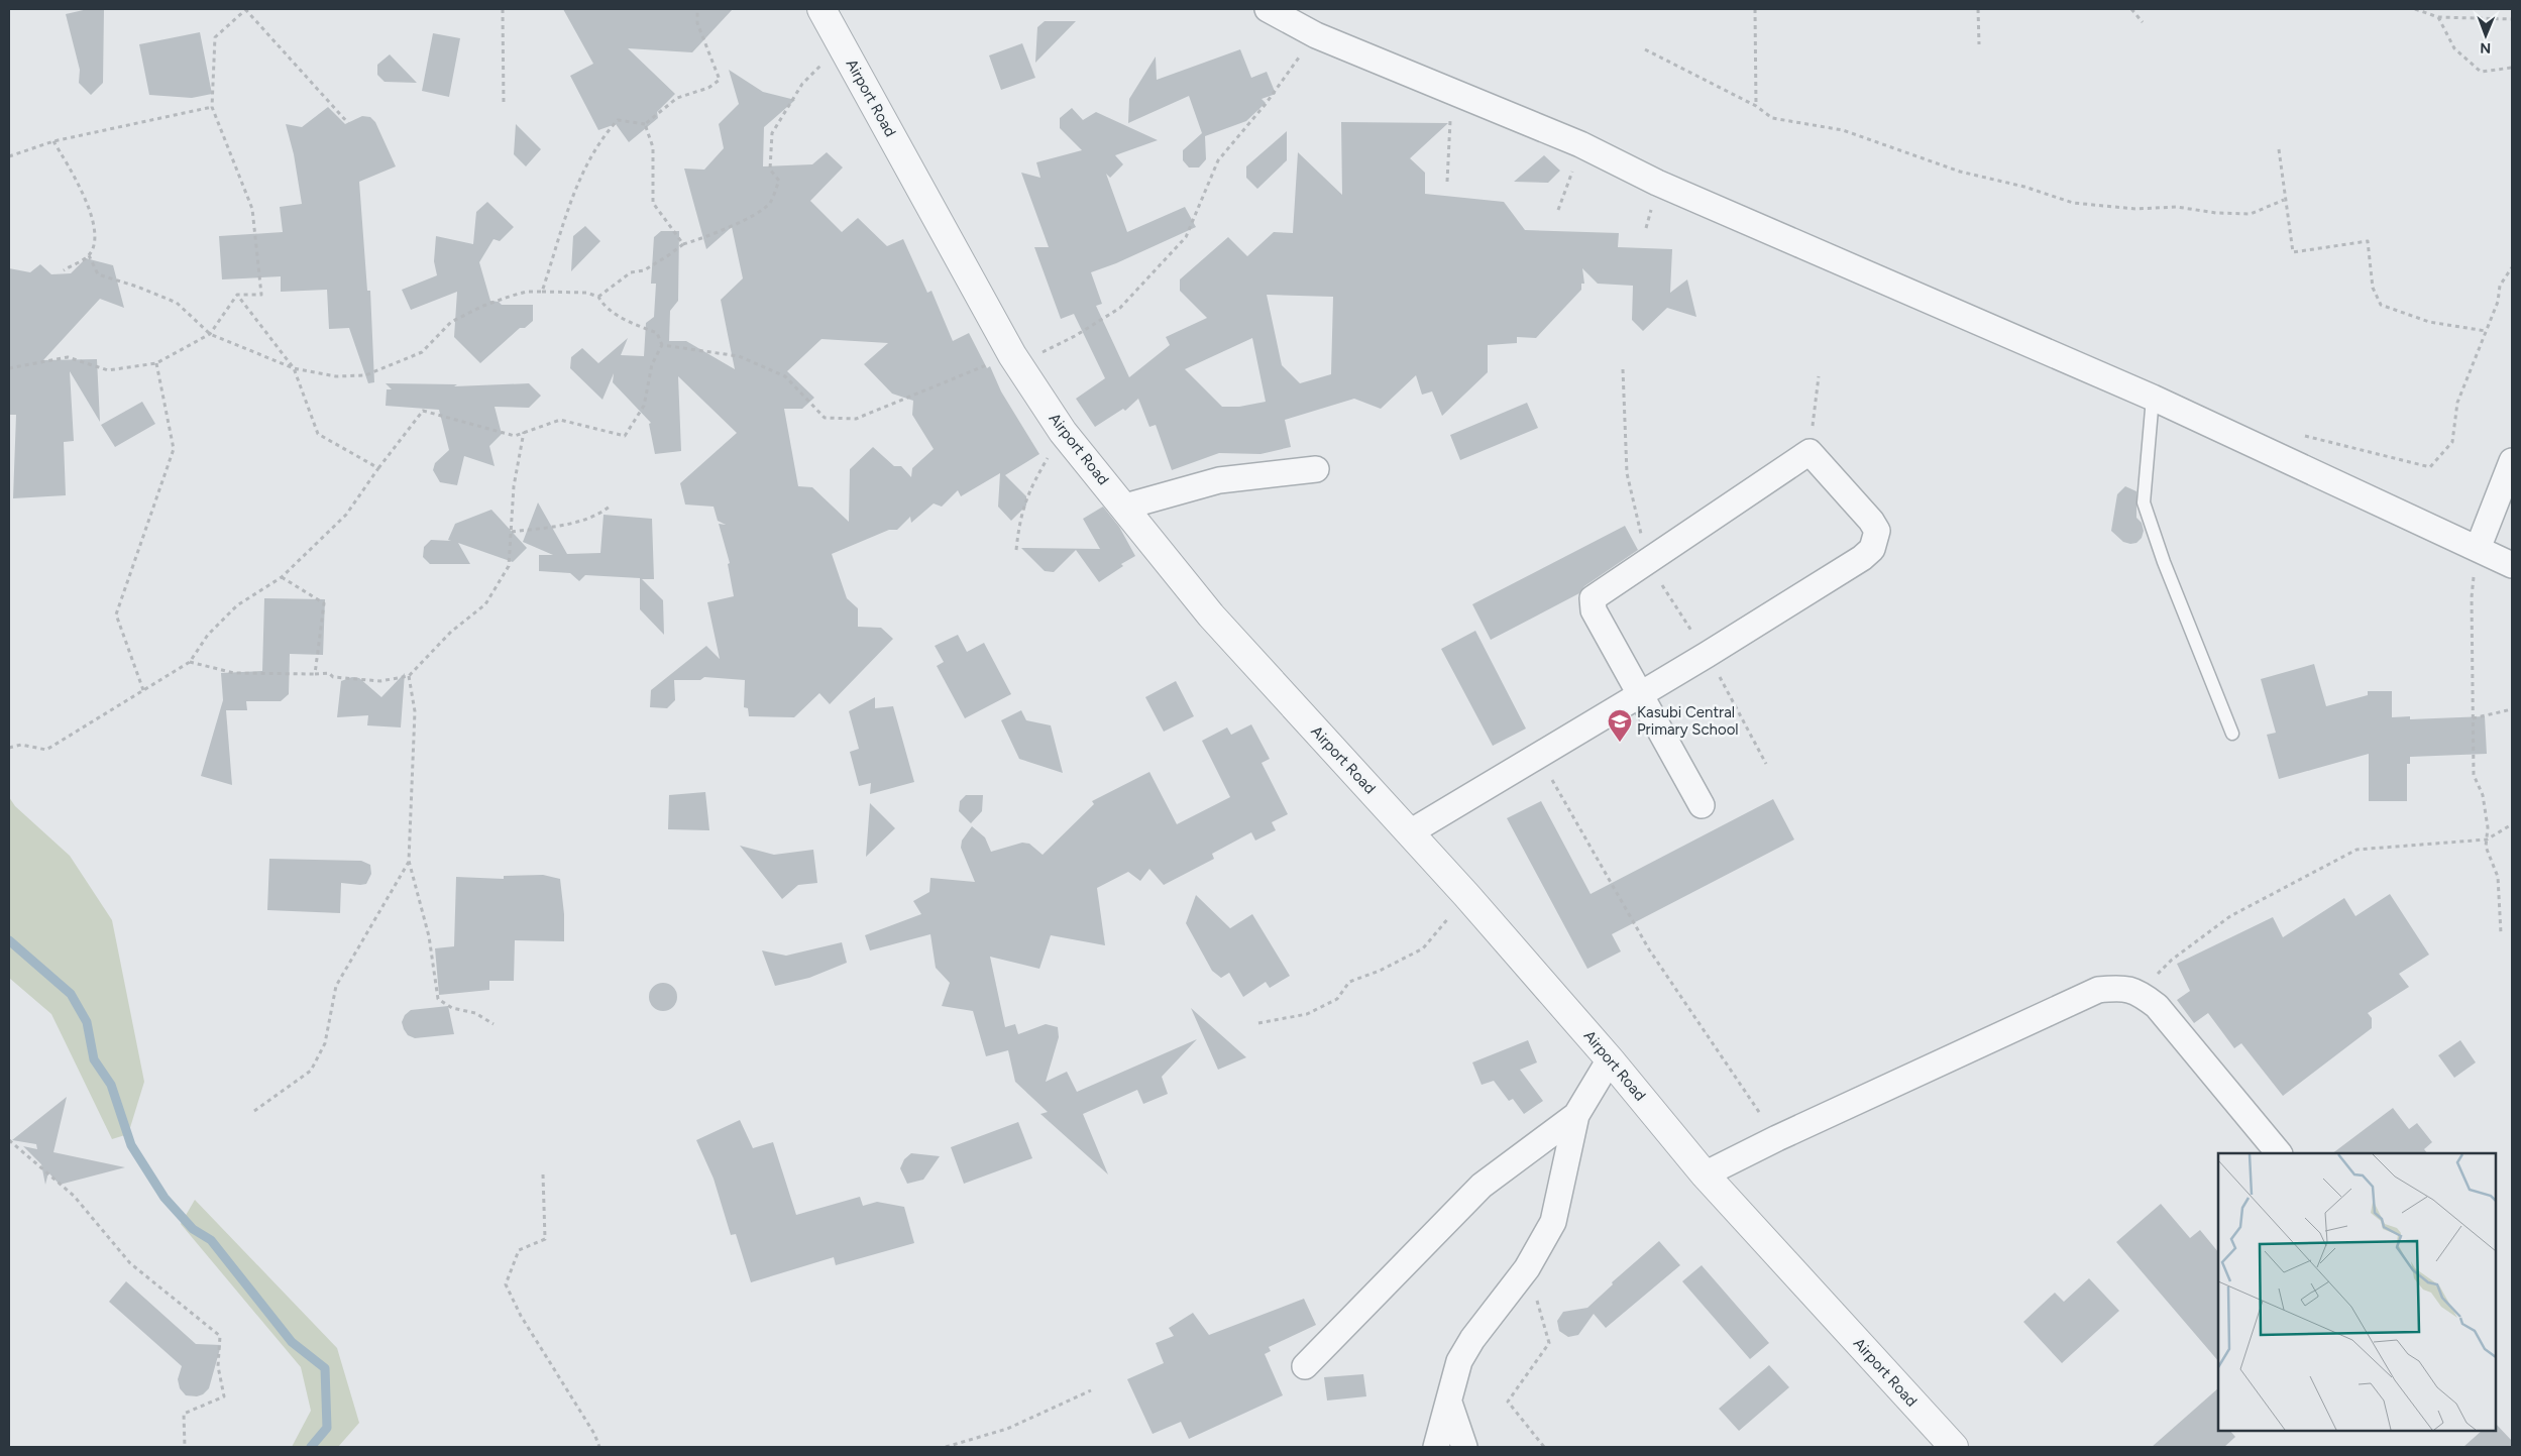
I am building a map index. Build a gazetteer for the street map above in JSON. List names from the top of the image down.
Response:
{
  "streets": {
    "street": ["Airport Road"]
  },
  "places": {
    "school or university": ["Kasubi Central Primary School"]
  },
  "north": "bottom"
}
